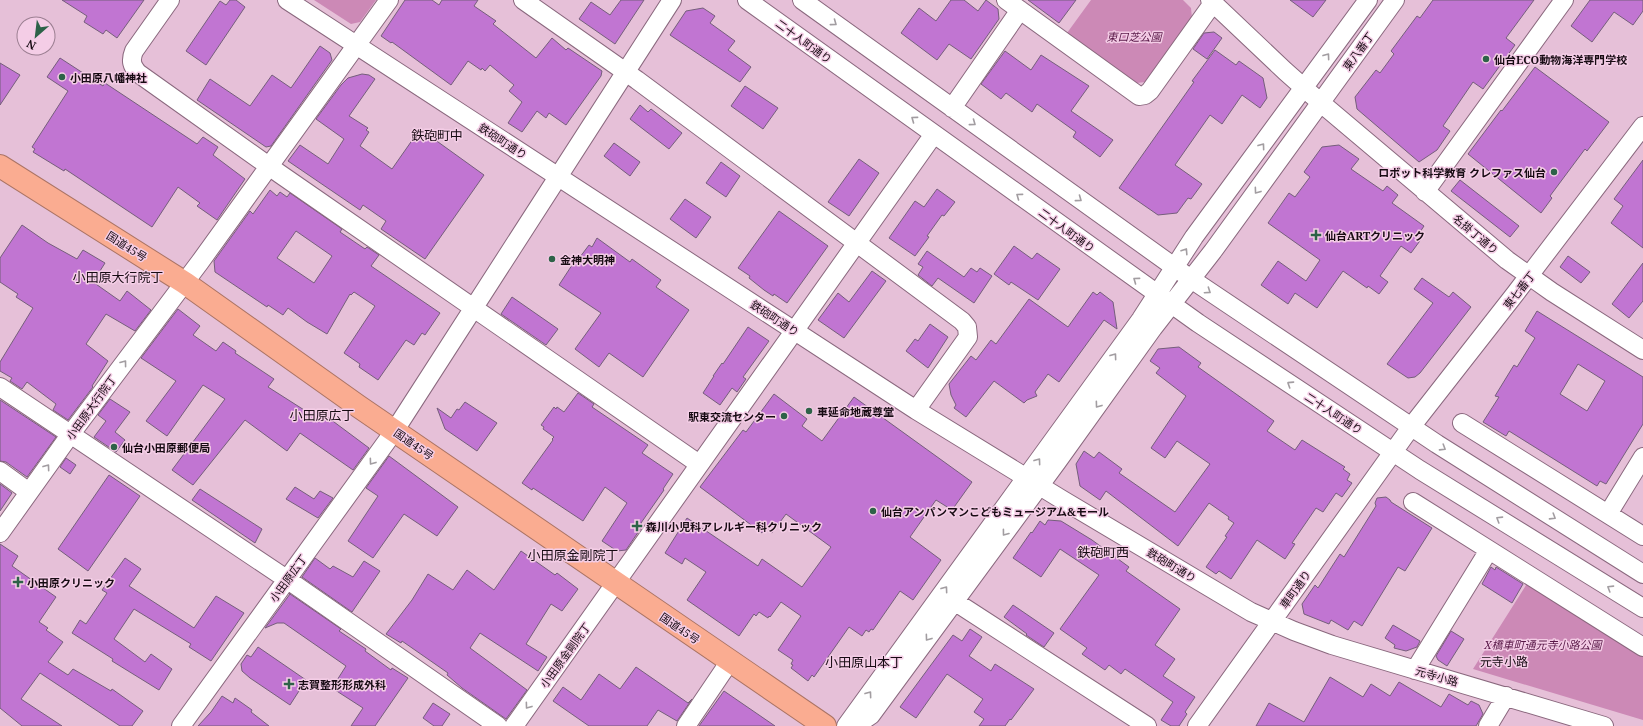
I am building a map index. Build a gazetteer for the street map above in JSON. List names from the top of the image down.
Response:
{
  "streets": {
    "highway": ["国道45号"],
    "street": [
      "二十人町通り",
      "東八番丁",
      "鉄砲町通り",
      "名掛丁通り",
      "東七番丁",
      "小田原大行院丁",
      "小田原広丁",
      "車町通り",
      "小田原金剛院丁",
      "元寺小路"
    ]
  },
  "crossings": [
    ["二十人町通り", "東八番丁"],
    ["二十人町通り", "東七番丁"],
    ["二十人町通り", "車町通り"],
    ["二十人町通り", "小田原金剛院丁"],
    ["東八番丁", "名掛丁通り"],
    ["鉄砲町通り", "小田原大行院丁"],
    ["鉄砲町通り", "小田原広丁"],
    ["鉄砲町通り", "車町通り"],
    ["鉄砲町通り", "小田原金剛院丁"],
    ["鉄砲町通り", "元寺小路"],
    ["名掛丁通り", "東七番丁"],
    ["国道45号", "小田原大行院丁"],
    ["国道45号", "小田原広丁"],
    ["国道45号", "小田原金剛院丁"],
    ["東七番丁", "車町通り"],
    ["車町通り", "元寺小路"]
  ],
  "one_way": ["小田原大行院丁"],
  "districts": [
    "鉄砲町中",
    "小田原大行院丁",
    "小田原広丁",
    "鉄砲町西",
    "小田原金剛院丁",
    "元寺小路",
    "小田原山本丁"
  ],
  "parks": ["東口芝公園", "X橋車町通元寺小路公園"],
  "places": {
    "other": [
      "仙台ECO動物海洋専門学校",
      "小田原八幡神社",
      "ロボット科学教育 クレファス仙台",
      "金神大明神",
      "車延命地蔵尊堂",
      "駅東交流センター",
      "仙台小田原郵便局",
      "仙台アンパンマンこどもミュージアム&モール"
    ],
    "health": [
      "仙台ARTクリニック",
      "森川小児科アレルギー科クリニック",
      "小田原クリニック",
      "志賀整形形成外科"
    ]
  },
  "north": "bottom left"
}
